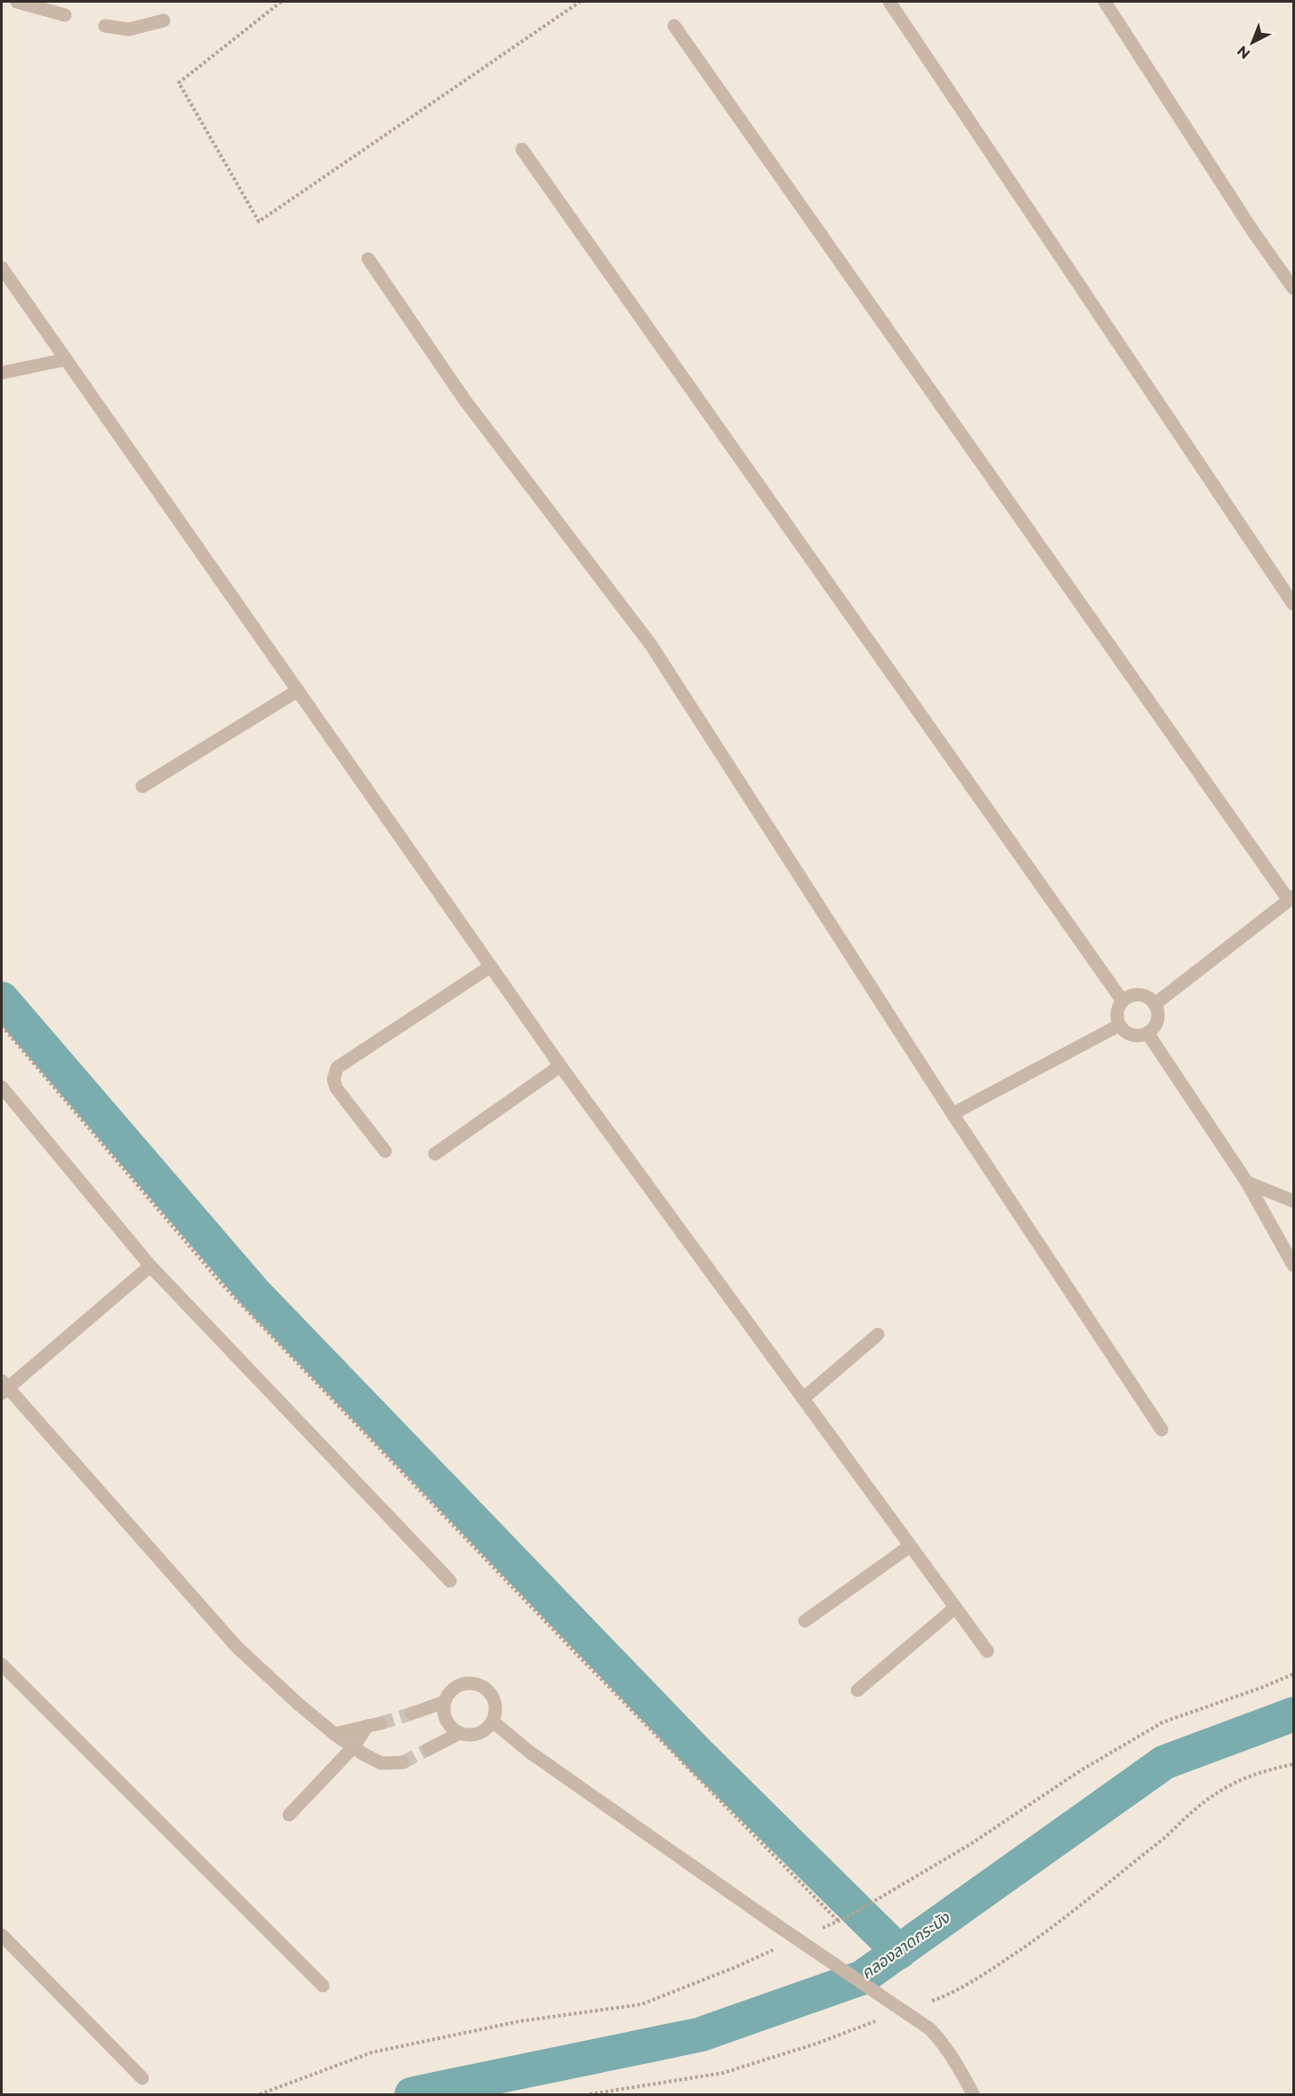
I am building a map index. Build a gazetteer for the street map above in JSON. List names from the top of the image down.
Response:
{
  "water": ["คลองลาดกระบัง"],
  "north": "bottom left"
}
